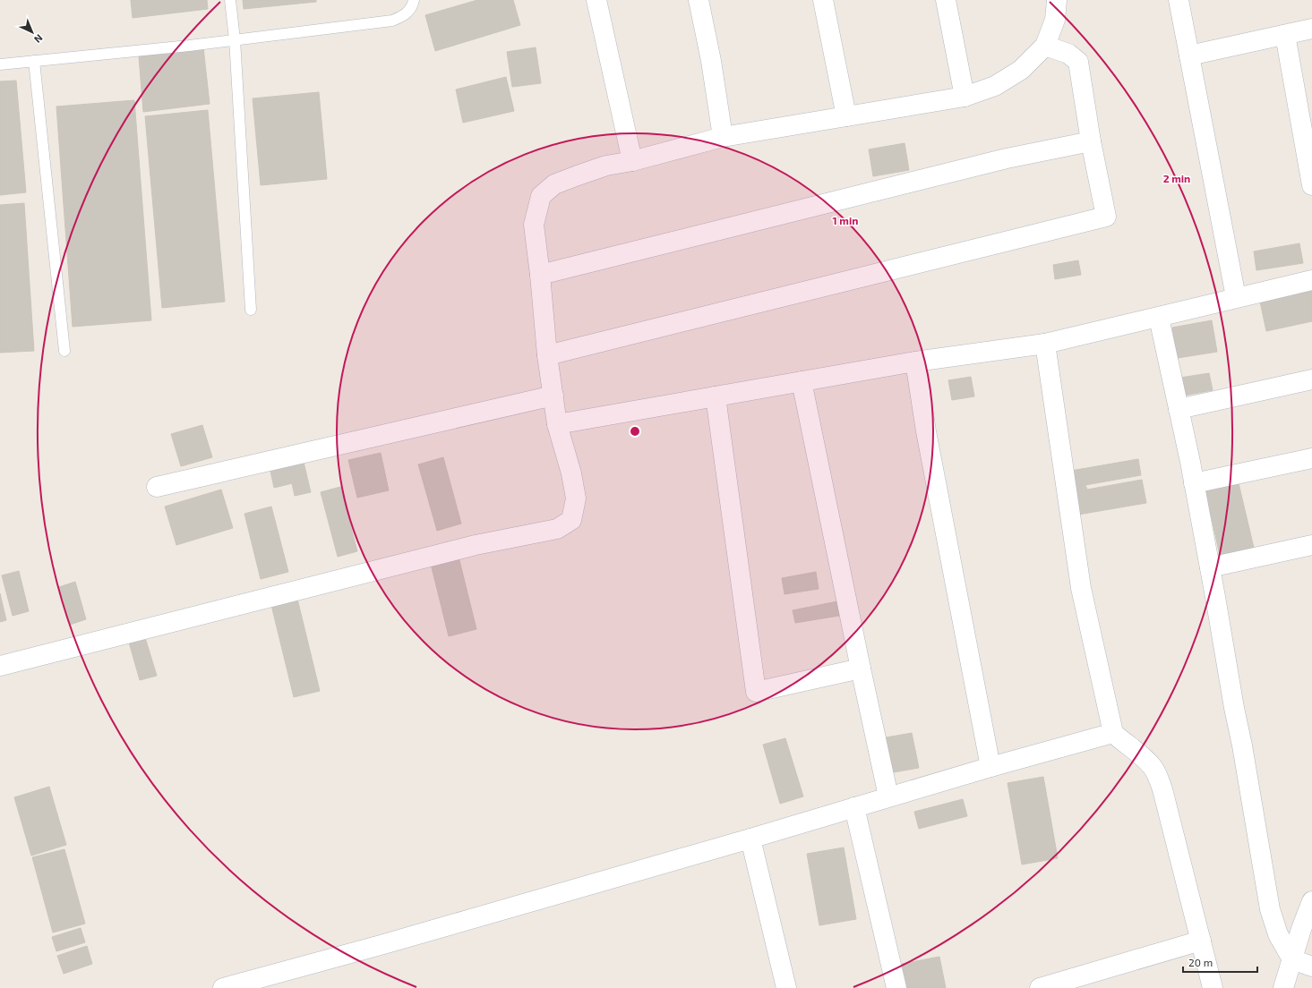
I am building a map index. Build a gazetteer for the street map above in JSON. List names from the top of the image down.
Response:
{
  "scale_bar": "20 m",
  "north": "bottom right",
  "rings": ["2 min", "1 min"]
}
